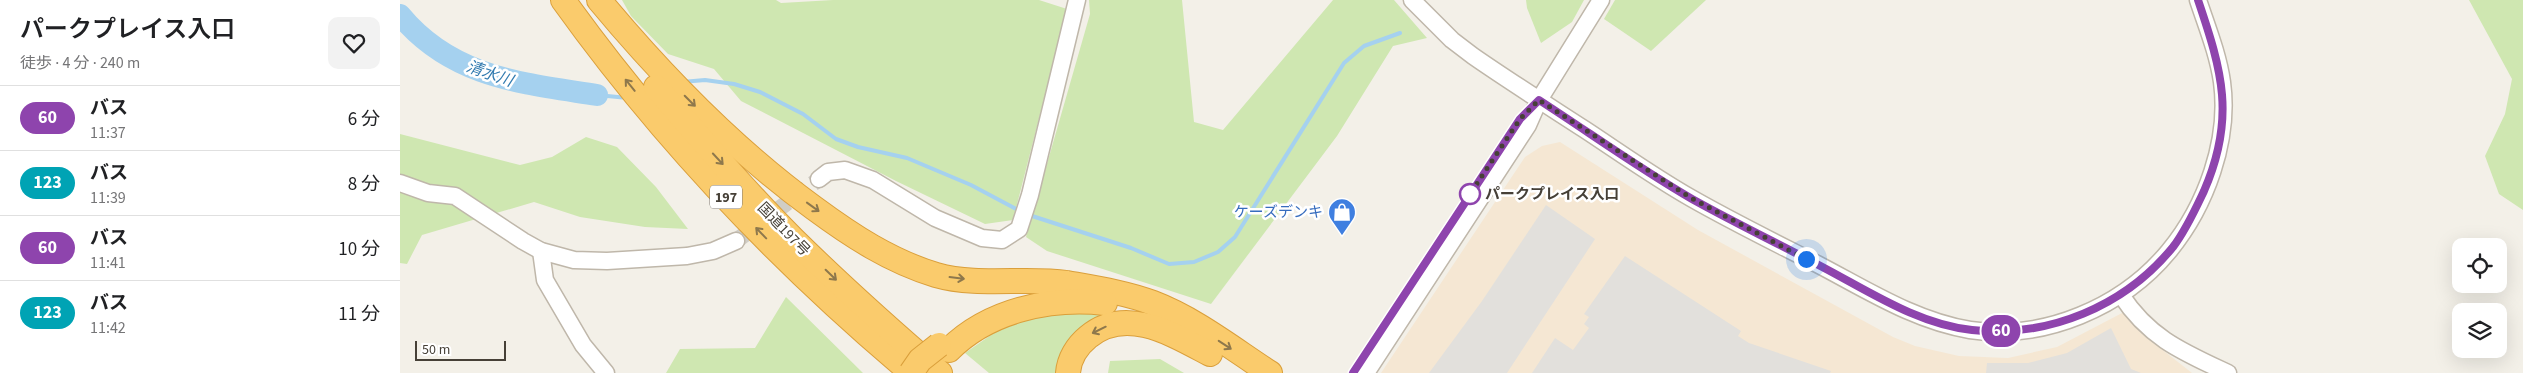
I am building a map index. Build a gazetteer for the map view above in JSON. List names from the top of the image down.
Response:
{
  "streets": {
    "highway": ["197", "国道197号"]
  },
  "water": ["清水川"],
  "places": {
    "other": ["パークプレイス入口"],
    "shop": ["ケーズデンキ"]
  },
  "lines": ["bus line 60"],
  "scale_bar": "50 m",
  "page": {
    "heading": ["パークプレイス入口", "徒歩 · 4 分 · 240 m"],
    "on_map": "60",
    "list": [
      {
        "mark": "60",
        "name": "バス",
        "note": "11:37",
        "value": "6 分"
      },
      {
        "mark": "123",
        "name": "バス",
        "note": "11:39",
        "value": "8 分"
      },
      {
        "mark": "60",
        "name": "バス",
        "note": "11:41",
        "value": "10 分"
      },
      {
        "mark": "123",
        "name": "バス",
        "note": "11:42",
        "value": "11 分"
      }
    ],
    "scale": "50 m"
  }
}
